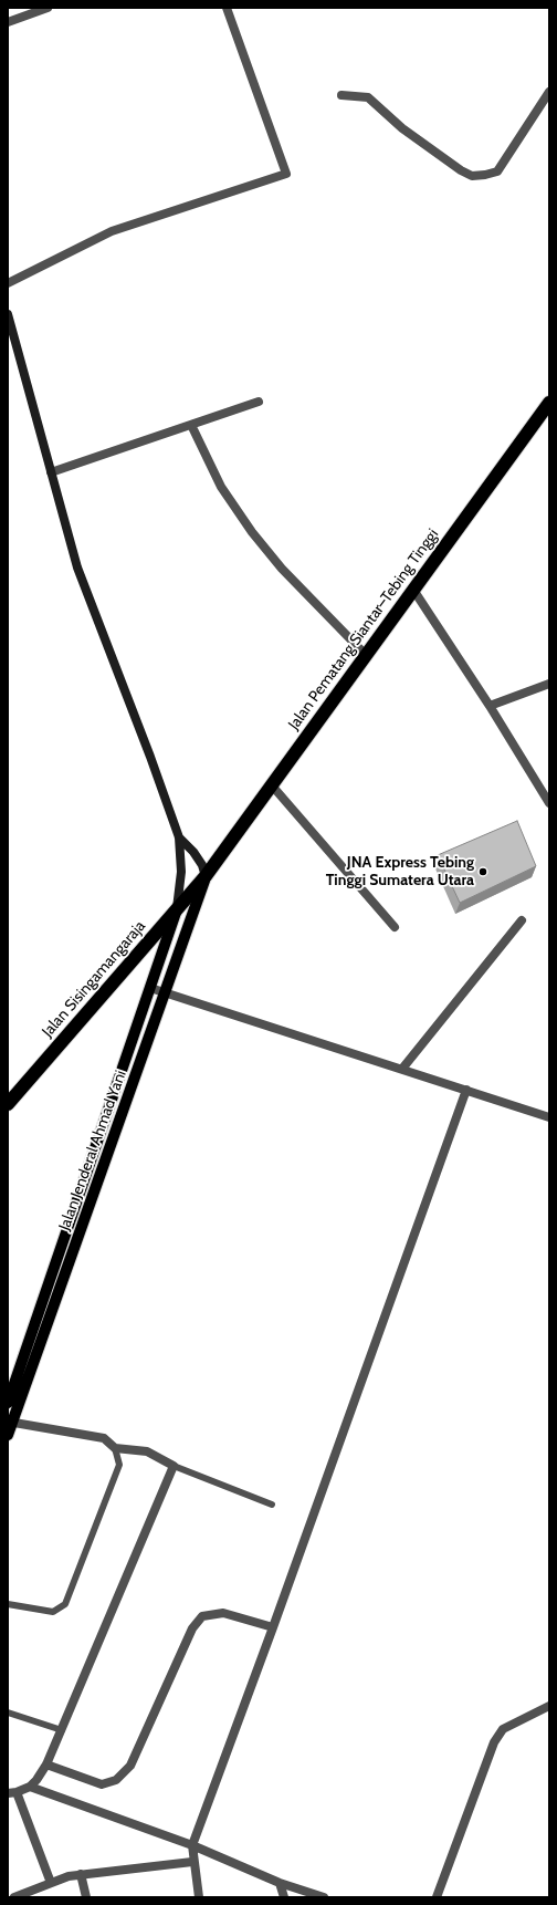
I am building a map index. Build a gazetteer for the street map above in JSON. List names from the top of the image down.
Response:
{
  "streets": {
    "highway": ["Jalan Pematang Siantar–Tebing Tinggi", "Jalan Sisingamangaraja"],
    "main road": ["Jalan Jenderal Ahmad Yani"]
  },
  "crossings": [
    ["Jalan Pematang Siantar–Tebing Tinggi", "Jalan Sisingamangaraja"],
    ["Jalan Pematang Siantar–Tebing Tinggi", "Jalan Jenderal Ahmad Yani"],
    ["Jalan Sisingamangaraja", "Jalan Jenderal Ahmad Yani"]
  ],
  "places": ["JNA Express Tebing Tinggi Sumatera Utara"]
}
